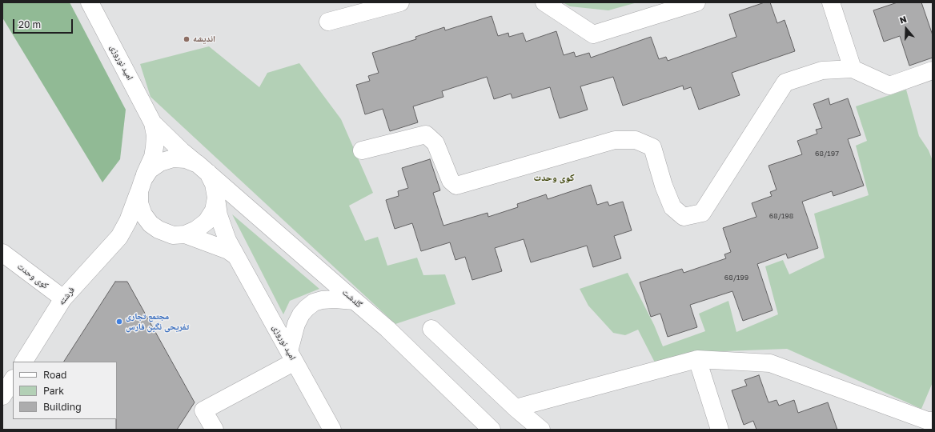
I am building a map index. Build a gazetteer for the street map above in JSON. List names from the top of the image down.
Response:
{
  "streets": {
    "street": [
      "امید نوروزی",
      "کوی وحدت",
      "فرشته",
      "گلدشت"
    ]
  },
  "crossings": [
    ["امید نوروزی", "گلدشت"],
    ["کوی وحدت", "فرشته"]
  ],
  "districts": ["کوی وحدت"],
  "places": ["اندیشه", "مجتمع تجاری تفریحی نگین فارس"],
  "house_numbers": ["68/197", "68/198", "68/199"],
  "legend": ["Road", "Park", "Building"],
  "scale_bar": "20 m",
  "north": "top"
}
